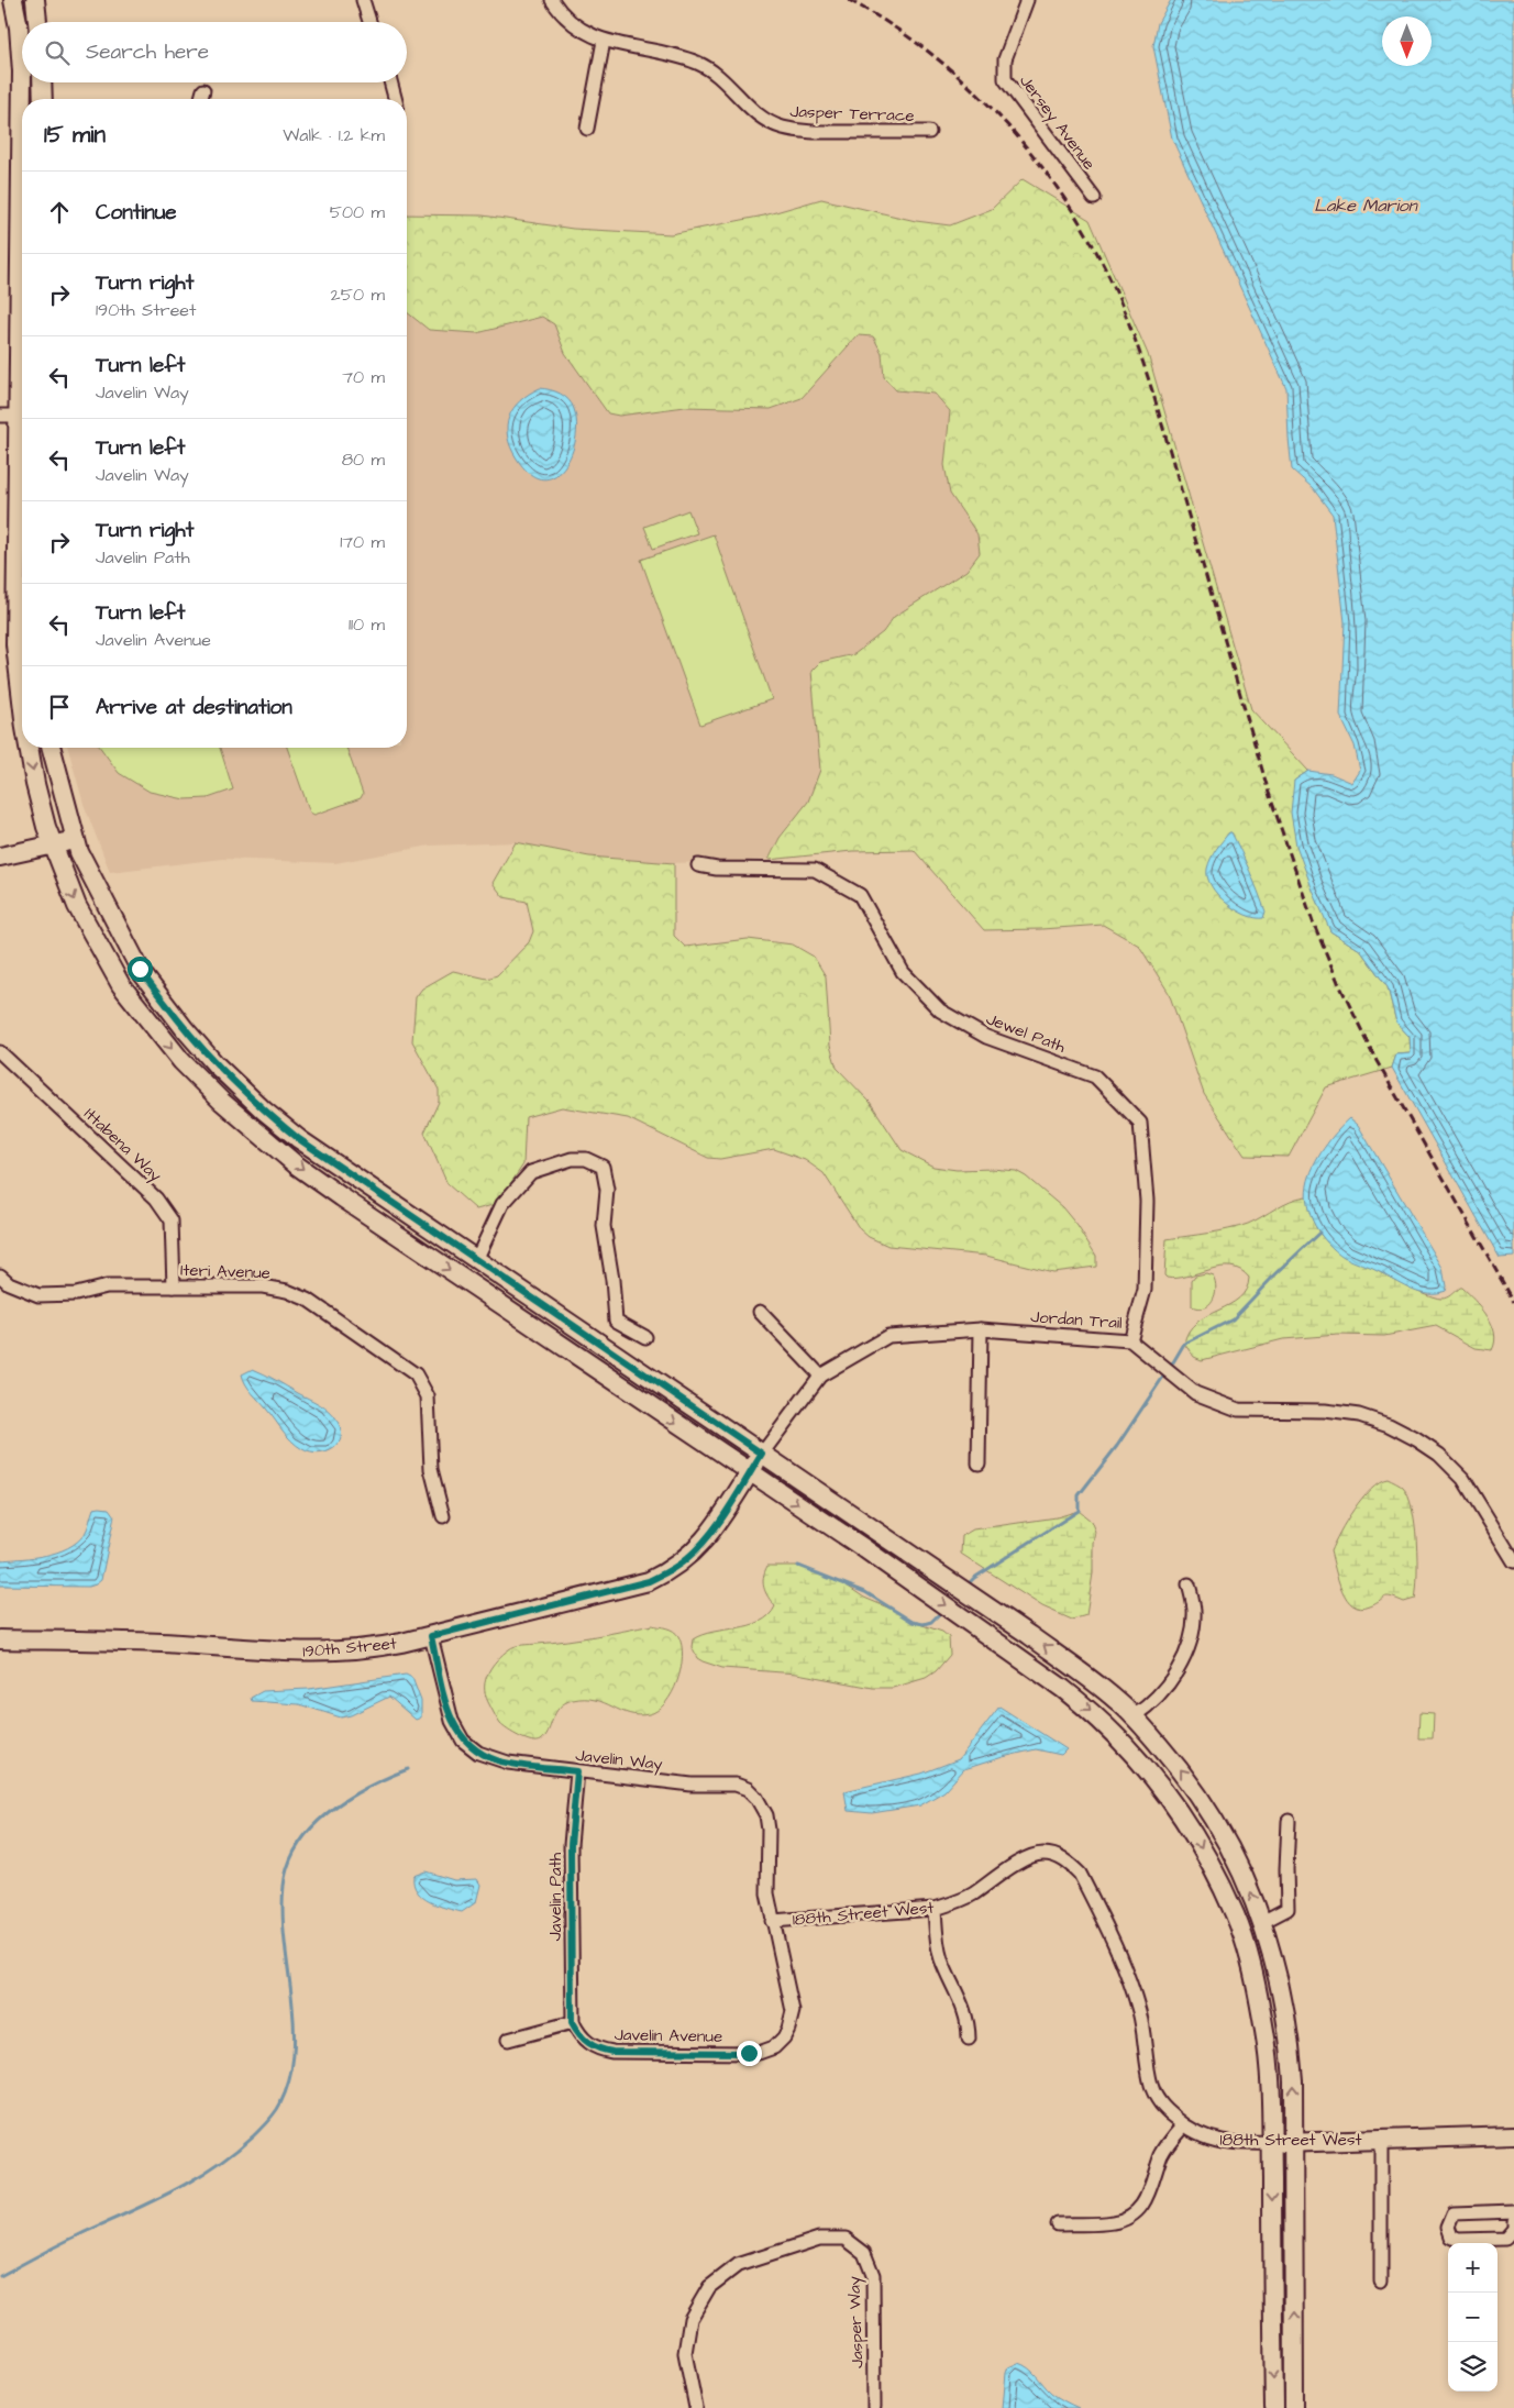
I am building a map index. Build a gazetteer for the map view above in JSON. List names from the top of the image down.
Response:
{
  "streets": {
    "main road": ["190th Street", "188th Street West"],
    "street": [
      "Jasper Terrace",
      "Jersey Avenue",
      "Jewel Path",
      "Ittabena Way",
      "Iteri Avenue",
      "Jordan Trail",
      "Javelin Way",
      "Javelin Path",
      "Javelin Avenue",
      "Jasper Way"
    ]
  },
  "crossings": [
    ["Jewel Path", "Jordan Trail"],
    ["Ittabena Way", "Iteri Avenue"],
    ["Jordan Trail", "190th Street"],
    ["190th Street", "Javelin Way"],
    ["Javelin Way", "Javelin Path"],
    ["Javelin Way", "188th Street West"],
    ["Javelin Way", "Javelin Avenue"],
    ["Javelin Path", "Javelin Avenue"],
    ["188th Street West", "Javelin Avenue"]
  ],
  "water": ["Lake Marion"],
  "north": "bottom",
  "page": {
    "search": "Search here",
    "heading": ["15 min", "Walk · 1.2 km"],
    "list": [
      ["Continue", "500 m"],
      ["Turn right", "190th Street", "250 m"],
      ["Turn left", "Javelin Way", "70 m"],
      ["Turn left", "Javelin Way", "80 m"],
      ["Turn right", "Javelin Path", "170 m"],
      ["Turn left", "Javelin Avenue", "110 m"],
      "Arrive at destination"
    ],
    "map_buttons": ["+", "−"]
  }
}
